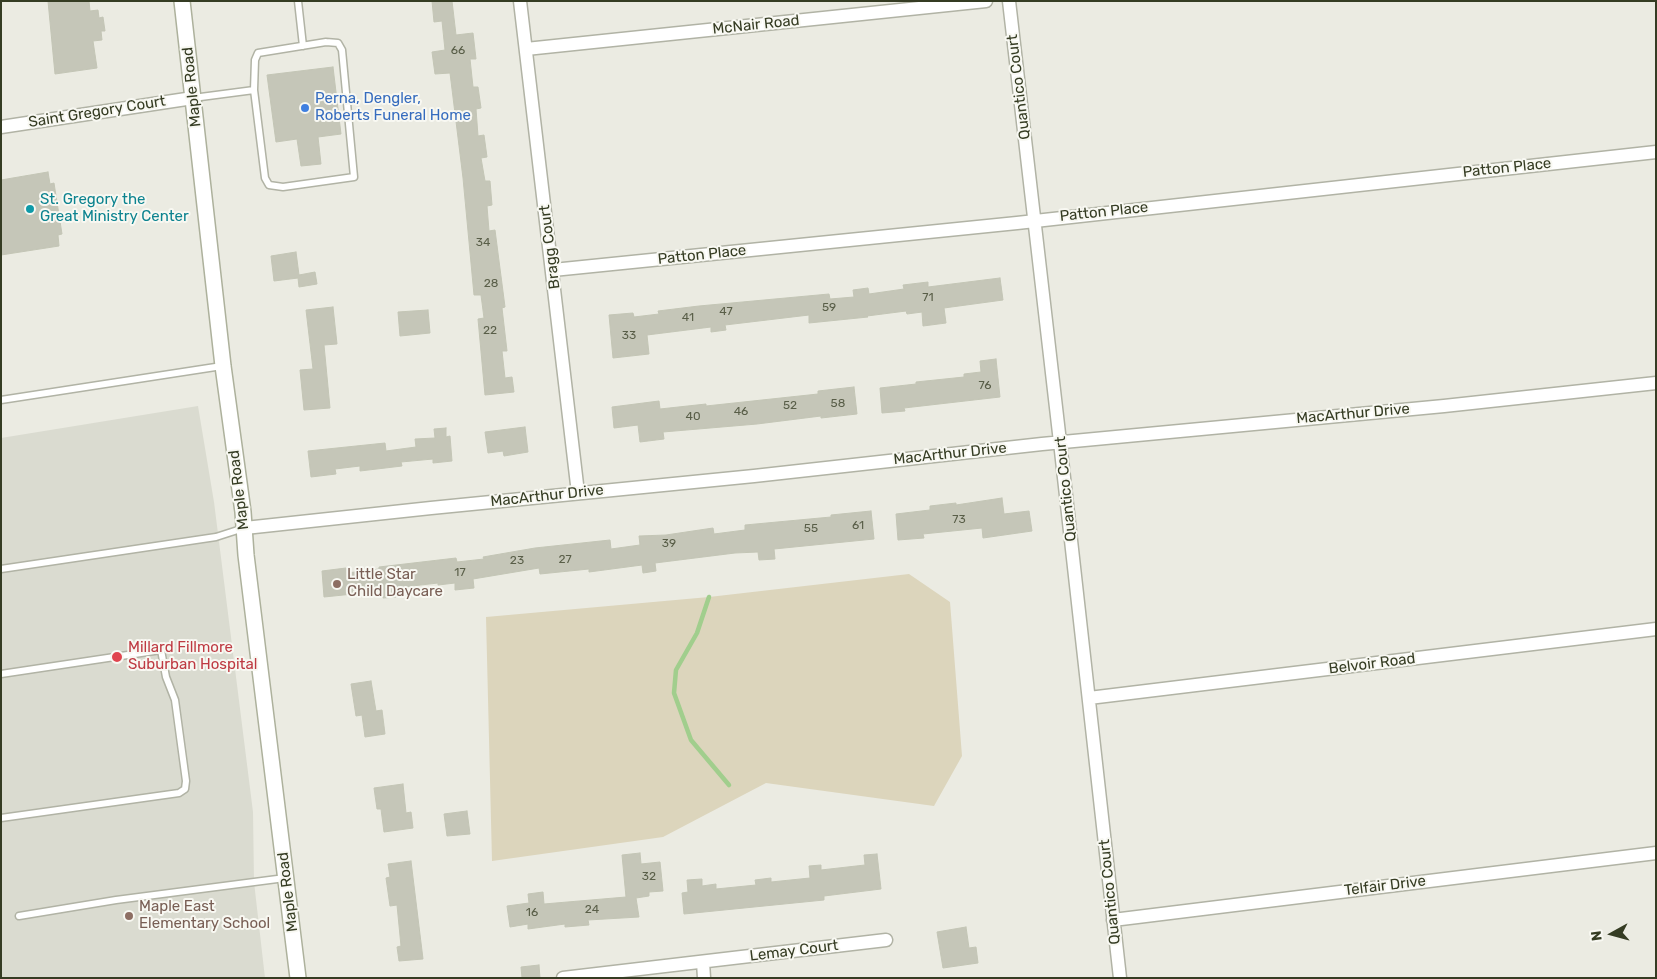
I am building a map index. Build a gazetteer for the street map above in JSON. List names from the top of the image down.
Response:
{
  "streets": {
    "main road": ["Maple Road"],
    "street": [
      "McNair Road",
      "Quantico Court",
      "Saint Gregory Court",
      "Patton Place",
      "Bragg Court",
      "MacArthur Drive",
      "Belvoir Road",
      "Telfair Drive",
      "Lemay Court"
    ]
  },
  "crossings": [
    ["McNair Road", "Bragg Court"],
    ["Maple Road", "Saint Gregory Court"],
    ["Maple Road", "MacArthur Drive"],
    ["Quantico Court", "Patton Place"],
    ["Quantico Court", "MacArthur Drive"],
    ["Quantico Court", "Belvoir Road"],
    ["Quantico Court", "Telfair Drive"],
    ["Patton Place", "Bragg Court"],
    ["Bragg Court", "MacArthur Drive"]
  ],
  "places": [
    "Perna, Dengler, Roberts Funeral Home",
    "St. Gregory the Great Ministry Center",
    "Little Star Child Daycare",
    "Millard Fillmore Suburban Hospital",
    "Maple East Elementary School"
  ],
  "house_numbers": [
    "66",
    "34",
    "28",
    "71",
    "59",
    "47",
    "41",
    "22",
    "33",
    "76",
    "58",
    "52",
    "46",
    "40",
    "73",
    "61",
    "55",
    "39",
    "27",
    "23",
    "17",
    "32",
    "24",
    "16"
  ],
  "north": "left"
}
